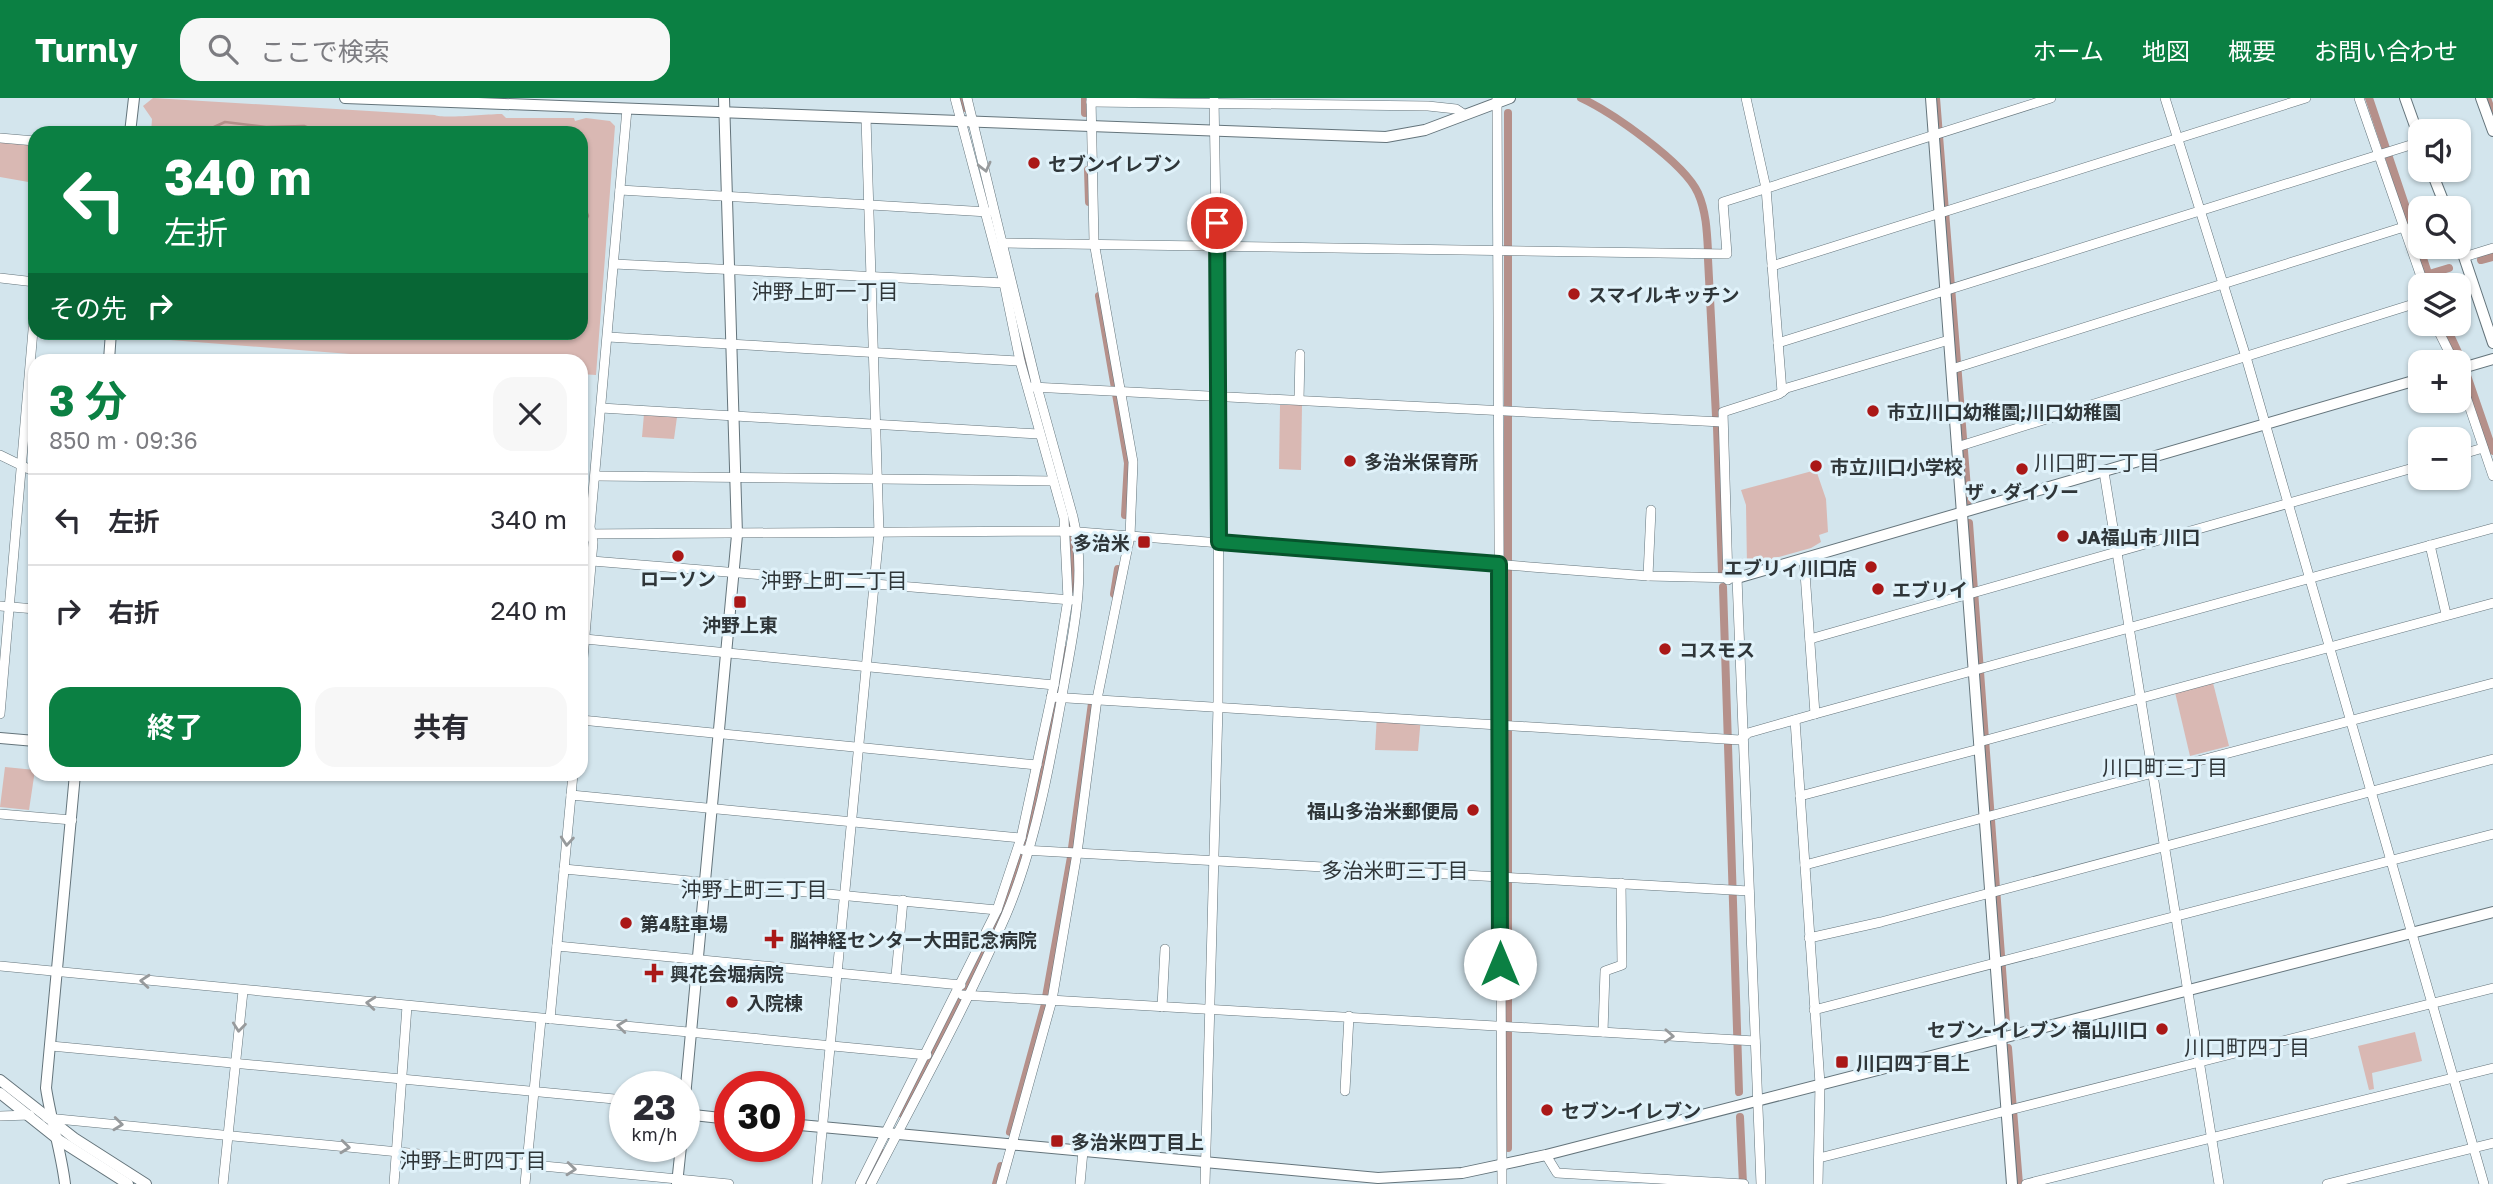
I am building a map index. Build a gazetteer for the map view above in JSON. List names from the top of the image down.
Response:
{
  "districts": [
    "沖野上町一丁目",
    "川口町二丁目",
    "沖野上町二丁目",
    "川口町三丁目",
    "多治米町三丁目",
    "沖野上町三丁目",
    "川口町四丁目",
    "沖野上町四丁目"
  ],
  "places": {
    "other": [
      "セブンイレブン",
      "スマイルキッチン",
      "市立川口幼稚園;川口幼稚園",
      "多治米保育所",
      "市立川口小学校",
      "ザ・ダイソー",
      "JA福山市 川口",
      "ローソン",
      "エブリィ川口店",
      "エブリイ",
      "コスモス",
      "福山多治米郵便局",
      "第4駐車場",
      "入院棟",
      "セブン-イレブン 福山川口",
      "セブン-イレブン"
    ],
    "transit": [
      "多治米",
      "沖野上東",
      "川口四丁目上",
      "多治米四丁目上"
    ],
    "health": ["脳神経センター大田記念病院", "興花会堀病院"]
  },
  "page": {
    "header": "Turnly",
    "search": "ここで検索",
    "nav": [
      "ホーム",
      "地図",
      "概要",
      "お問い合わせ"
    ],
    "map_buttons": ["+", "−"],
    "turn": ["340 m", "左折"],
    "then": "その先",
    "heading": ["3 分", "850 m · 09:36"],
    "list": [
      {
        "name": "左折",
        "value": "340 m"
      },
      {
        "name": "右折",
        "value": "240 m"
      }
    ],
    "buttons": ["終了", "共有"],
    "speed": "23 km/h",
    "limit": "30"
  }
}
